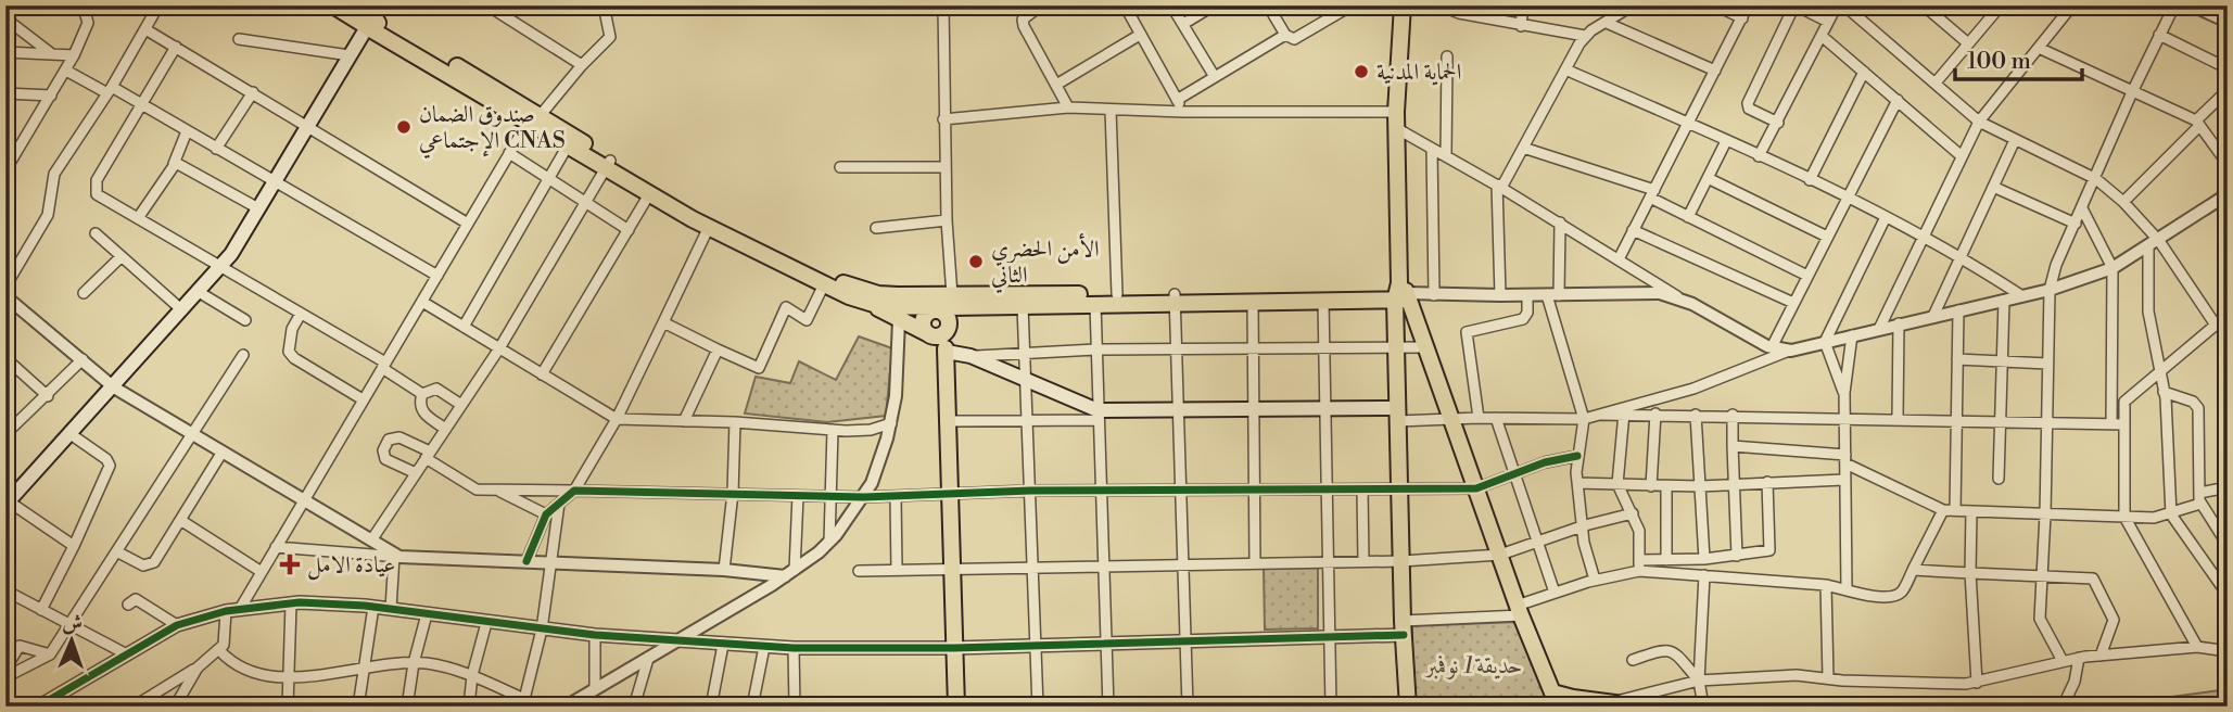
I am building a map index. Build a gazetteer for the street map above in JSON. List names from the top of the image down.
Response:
{
  "parks": ["حديقة 1 نوفمبر"],
  "places": {
    "other": ["الحماية المدنية", "صندوق الضمان الإجتماعي CNAS", "الأمن الحضري الثاني"],
    "health": ["عيادة الامل"]
  },
  "scale_bar": "100 m",
  "north": "top"
}
